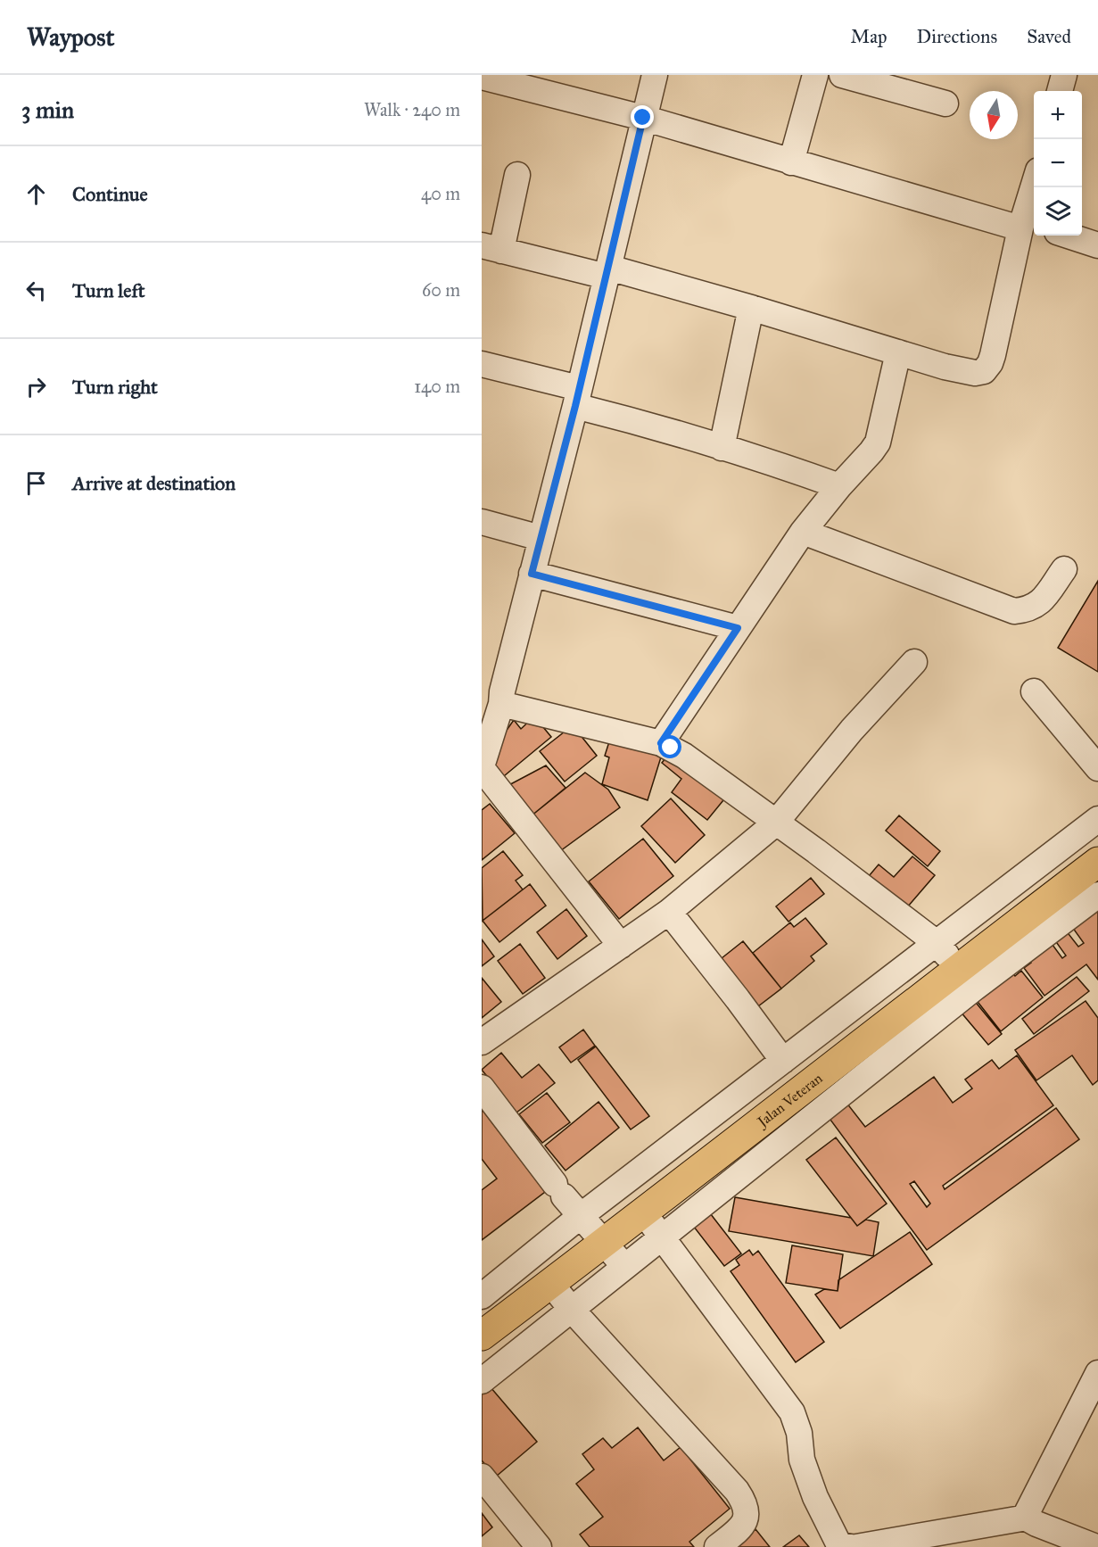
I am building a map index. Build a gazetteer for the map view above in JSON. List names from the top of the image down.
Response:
{
  "streets": {
    "main road": ["Jalan Veteran"]
  },
  "north": "bottom",
  "page": {
    "header": "Waypost",
    "nav": ["Map", "Directions", "Saved"],
    "heading": ["3 min", "Walk · 240 m"],
    "map_buttons": ["+", "−"],
    "list": [
      ["Continue", "40 m"],
      ["Turn left", "60 m"],
      ["Turn right", "140 m"],
      "Arrive at destination"
    ]
  }
}
